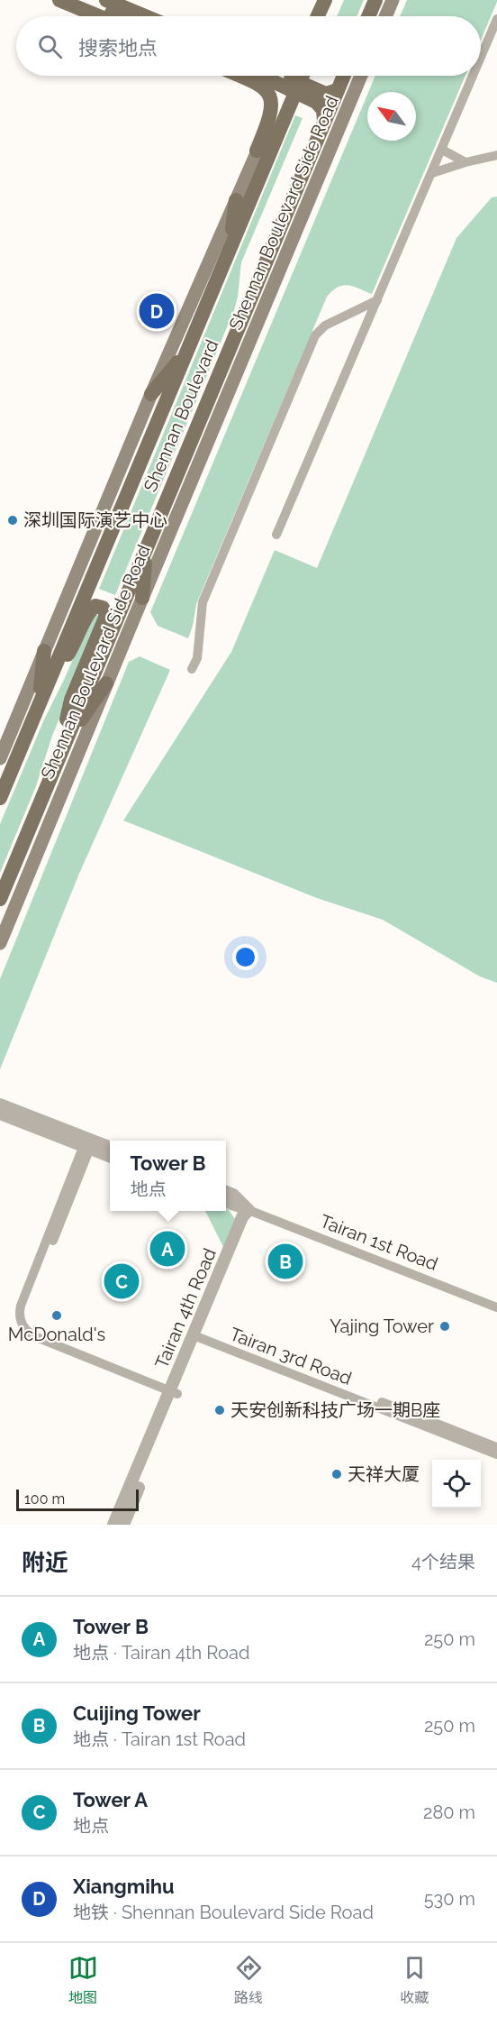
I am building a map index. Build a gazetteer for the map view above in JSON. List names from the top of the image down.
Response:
{
  "streets": {
    "main road": ["Shennan Boulevard Side Road", "Shennan Boulevard"],
    "street": ["Tairan 1st Road", "Tairan 4th Road", "Tairan 3rd Road"]
  },
  "crossings": [
    ["Tairan 1st Road", "Tairan 4th Road"],
    ["Tairan 4th Road", "Tairan 3rd Road"]
  ],
  "places": [
    "深圳国际演艺中心",
    "McDonald's",
    "Yajing Tower",
    "天安创新科技广场一期B座",
    "天祥大厦"
  ],
  "scale_bar": "100 m",
  "north": "top left",
  "page": {
    "search": "搜索地点",
    "pins": [
      "D",
      "A",
      "B",
      "C"
    ],
    "popup": ["Tower B", "地点"],
    "scale": "100 m",
    "heading": ["附近", "4个结果"],
    "list": [
      {
        "mark": "A",
        "name": "Tower B",
        "note": "地点 · Tairan 4th Road",
        "value": "250 m"
      },
      {
        "mark": "B",
        "name": "Cuijing Tower",
        "note": "地点 · Tairan 1st Road",
        "value": "250 m"
      },
      {
        "mark": "C",
        "name": "Tower A",
        "note": "地点",
        "value": "280 m"
      },
      {
        "mark": "D",
        "name": "Xiangmihu",
        "note": "地铁 · Shennan Boulevard Side Road",
        "value": "530 m"
      }
    ],
    "nav": ["地图", "路线", "收藏"]
  }
}
